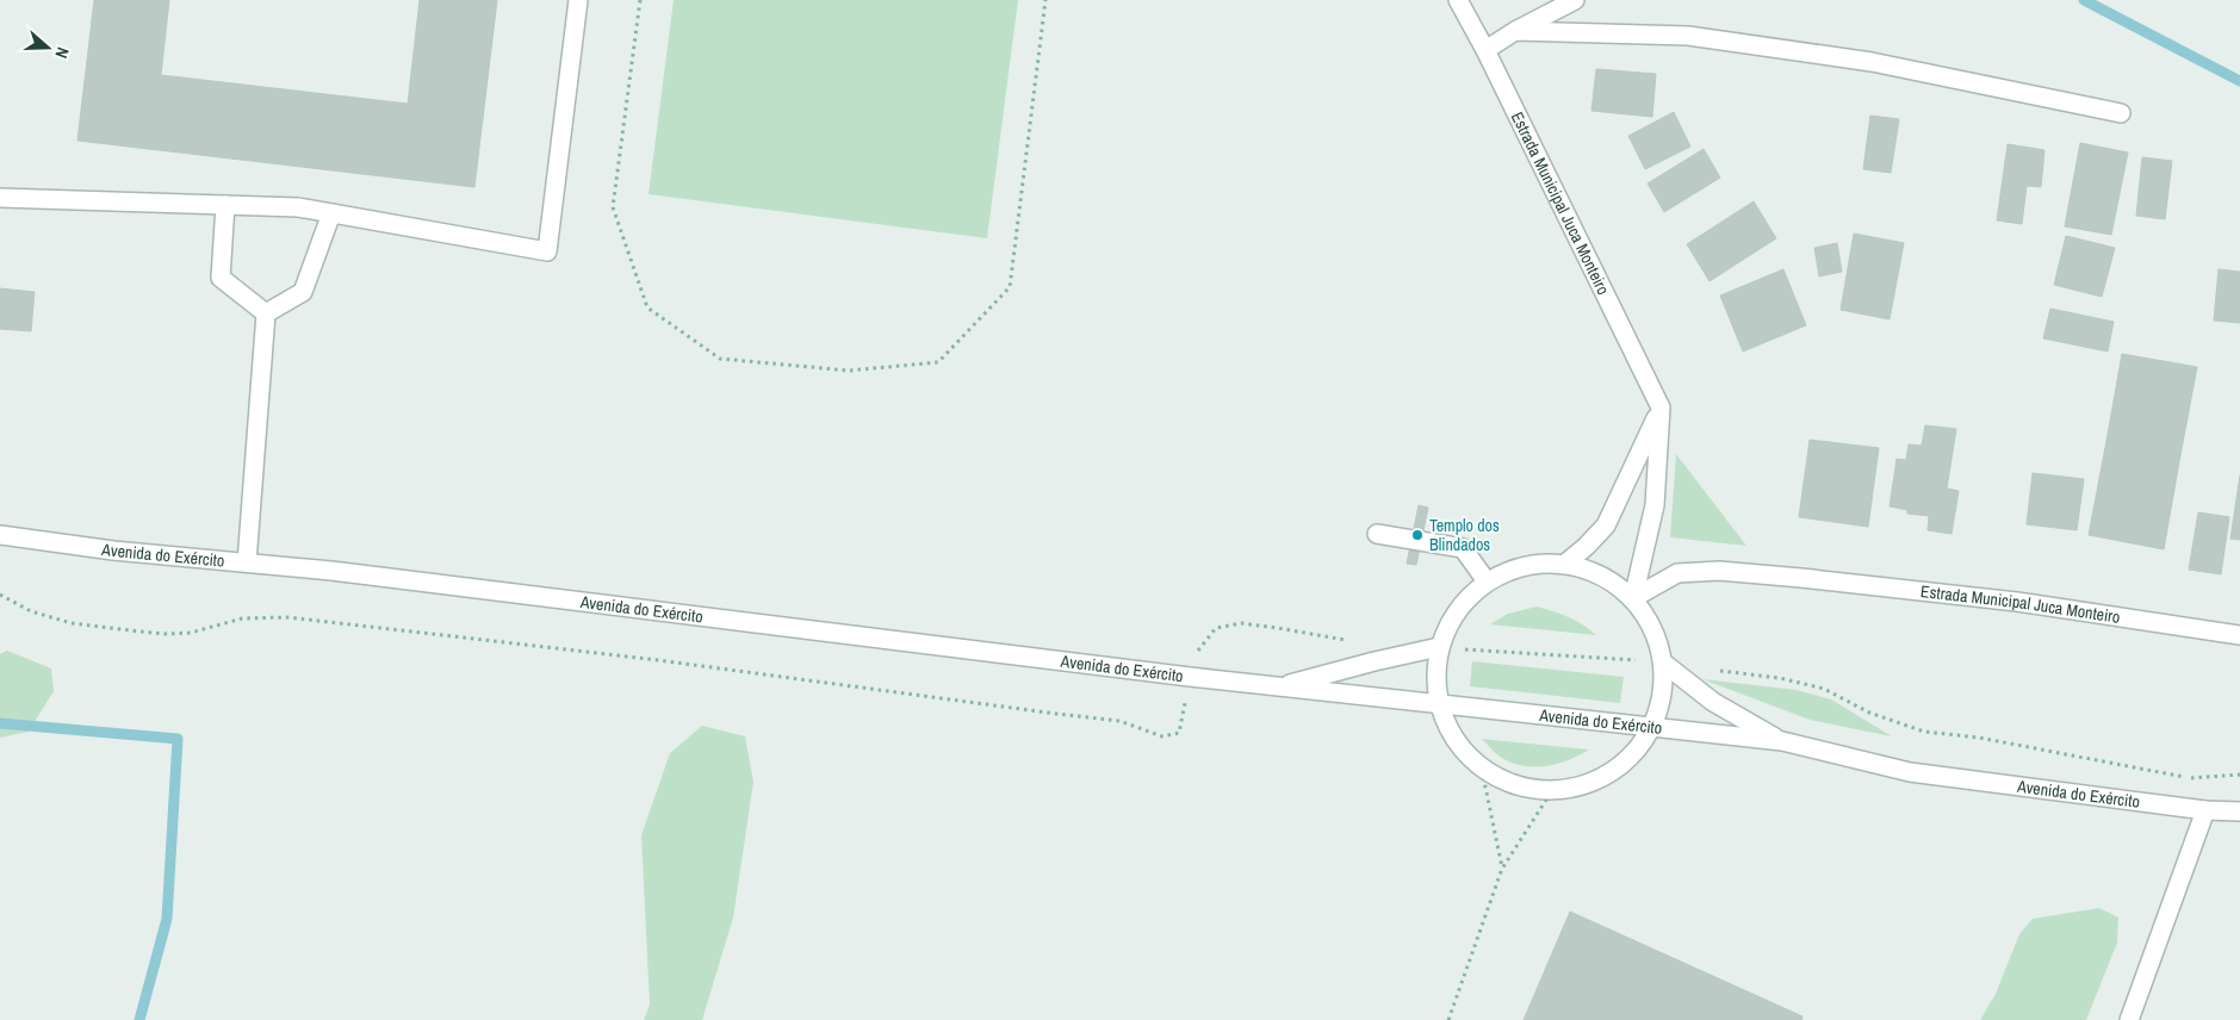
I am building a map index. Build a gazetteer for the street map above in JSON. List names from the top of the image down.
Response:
{
  "streets": {
    "street": ["Estrada Municipal Juca Monteiro", "Avenida do Exército"]
  },
  "places": ["Templo dos Blindados"],
  "north": "right"
}
